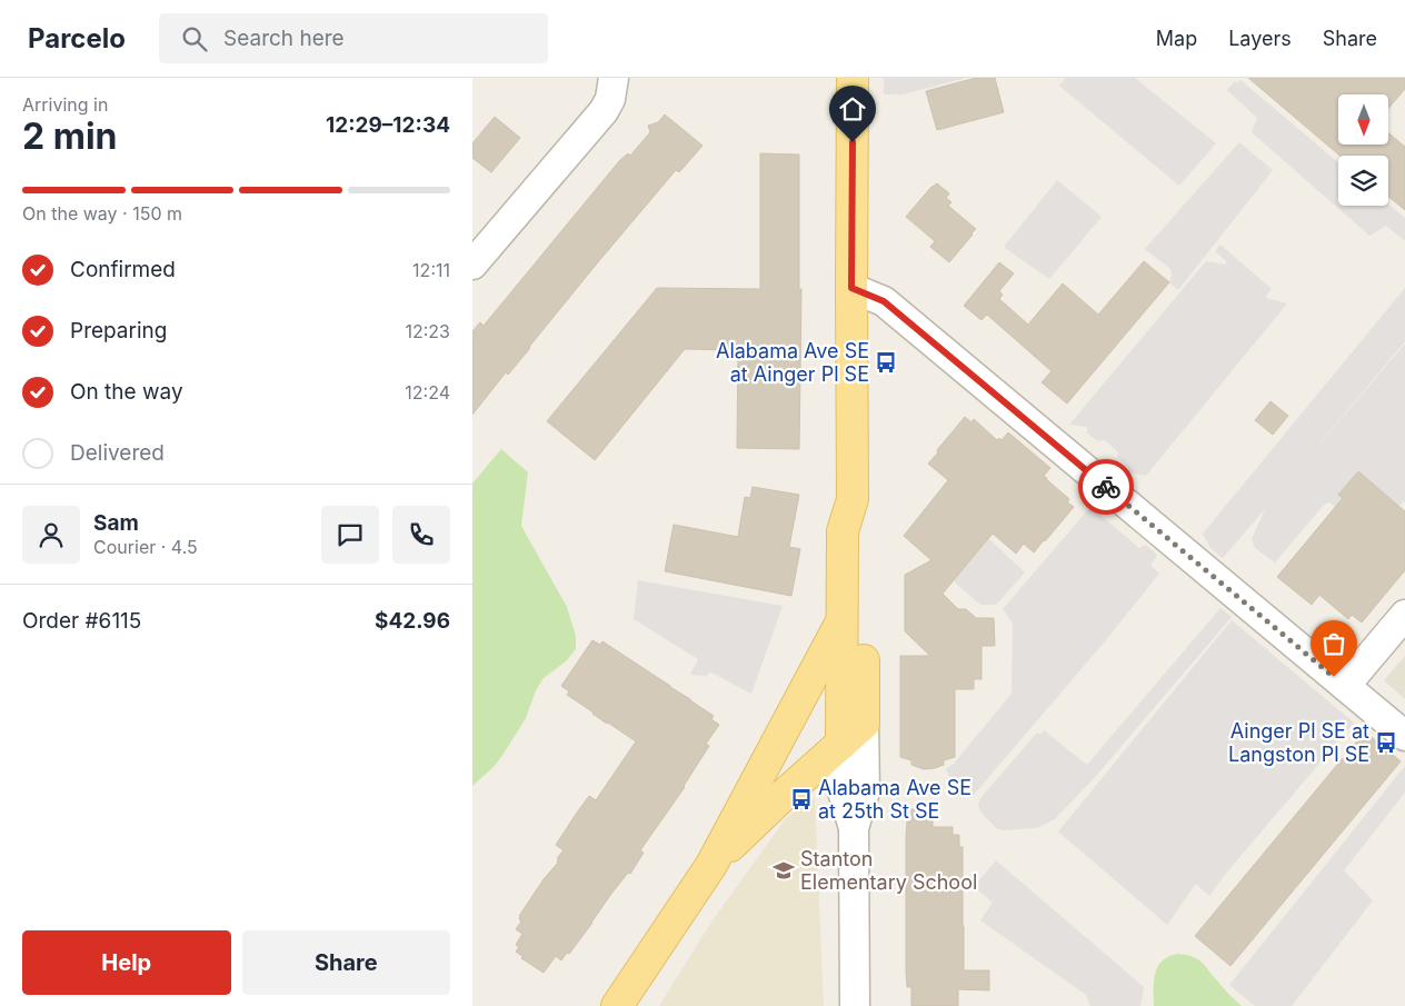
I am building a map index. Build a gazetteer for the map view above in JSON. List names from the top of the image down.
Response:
{
  "places": {
    "bus stop": ["Alabama Ave SE at Ainger Pl SE", "Ainger Pl SE at Langston Pl SE", "Alabama Ave SE at 25th St SE"],
    "school or university": ["Stanton Elementary School"]
  },
  "north": "bottom",
  "page": {
    "header": "Parcelo",
    "search": "Search here",
    "nav": ["Map", "Layers", "Share"],
    "heading": ["2 min", "Arriving in", "12:29–12:34"],
    "panel": [
      "Sam",
      "Courier · 4.5",
      "Order #6115",
      "$42.96"
    ],
    "bar": "On the way · 150 m",
    "list": [
      ["Confirmed", "12:11"],
      ["Preparing", "12:23"],
      ["On the way", "12:24"],
      "Delivered"
    ],
    "buttons": ["Help", "Share"]
  }
}
